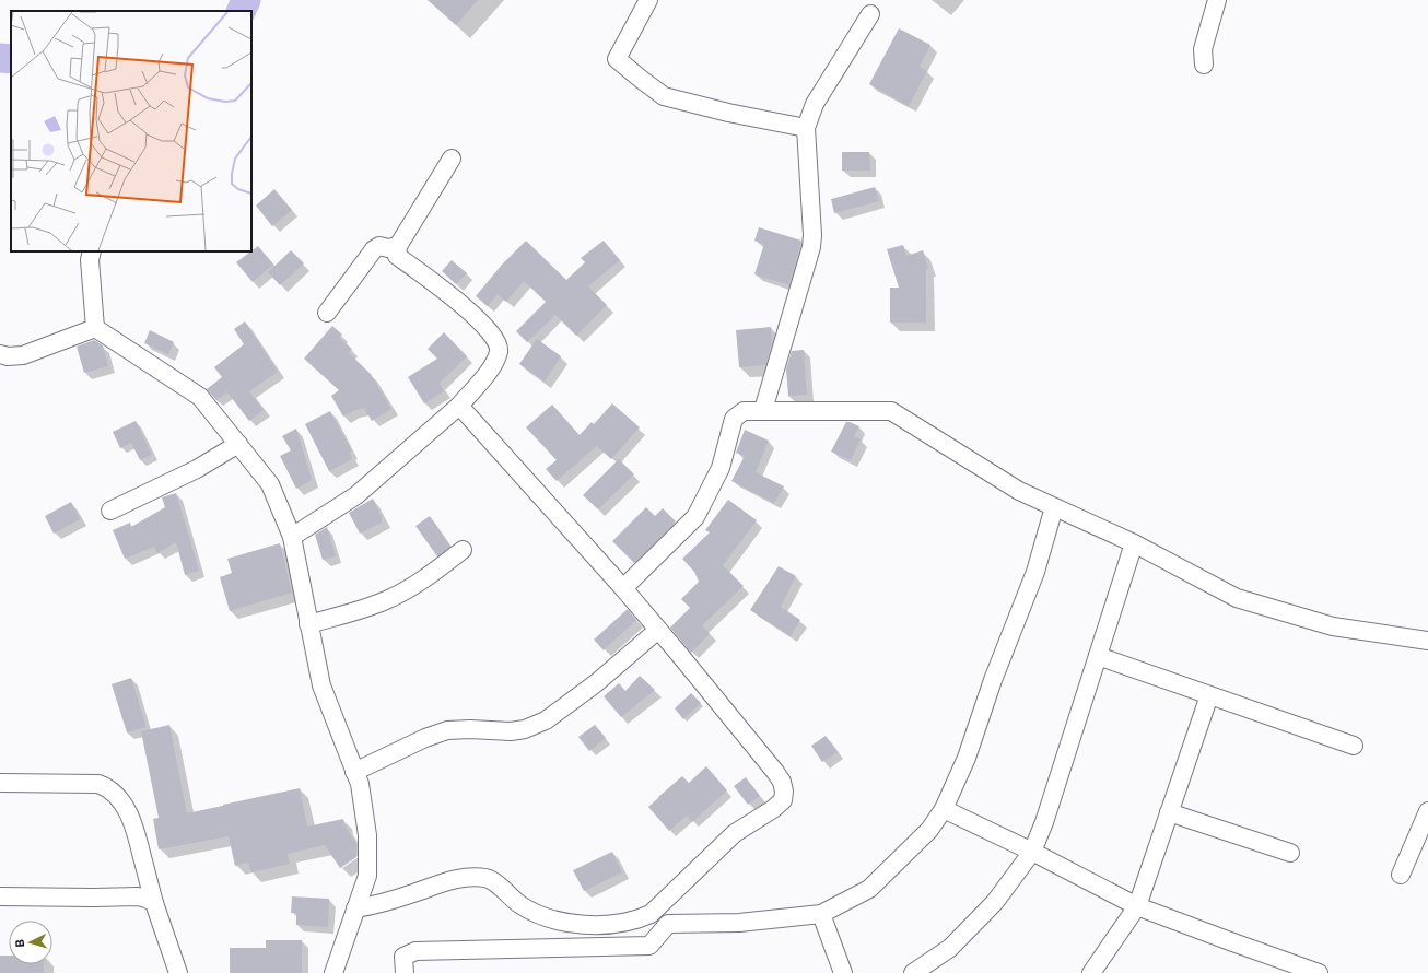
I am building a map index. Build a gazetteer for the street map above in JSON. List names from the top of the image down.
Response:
{
  "north": "left"
}
